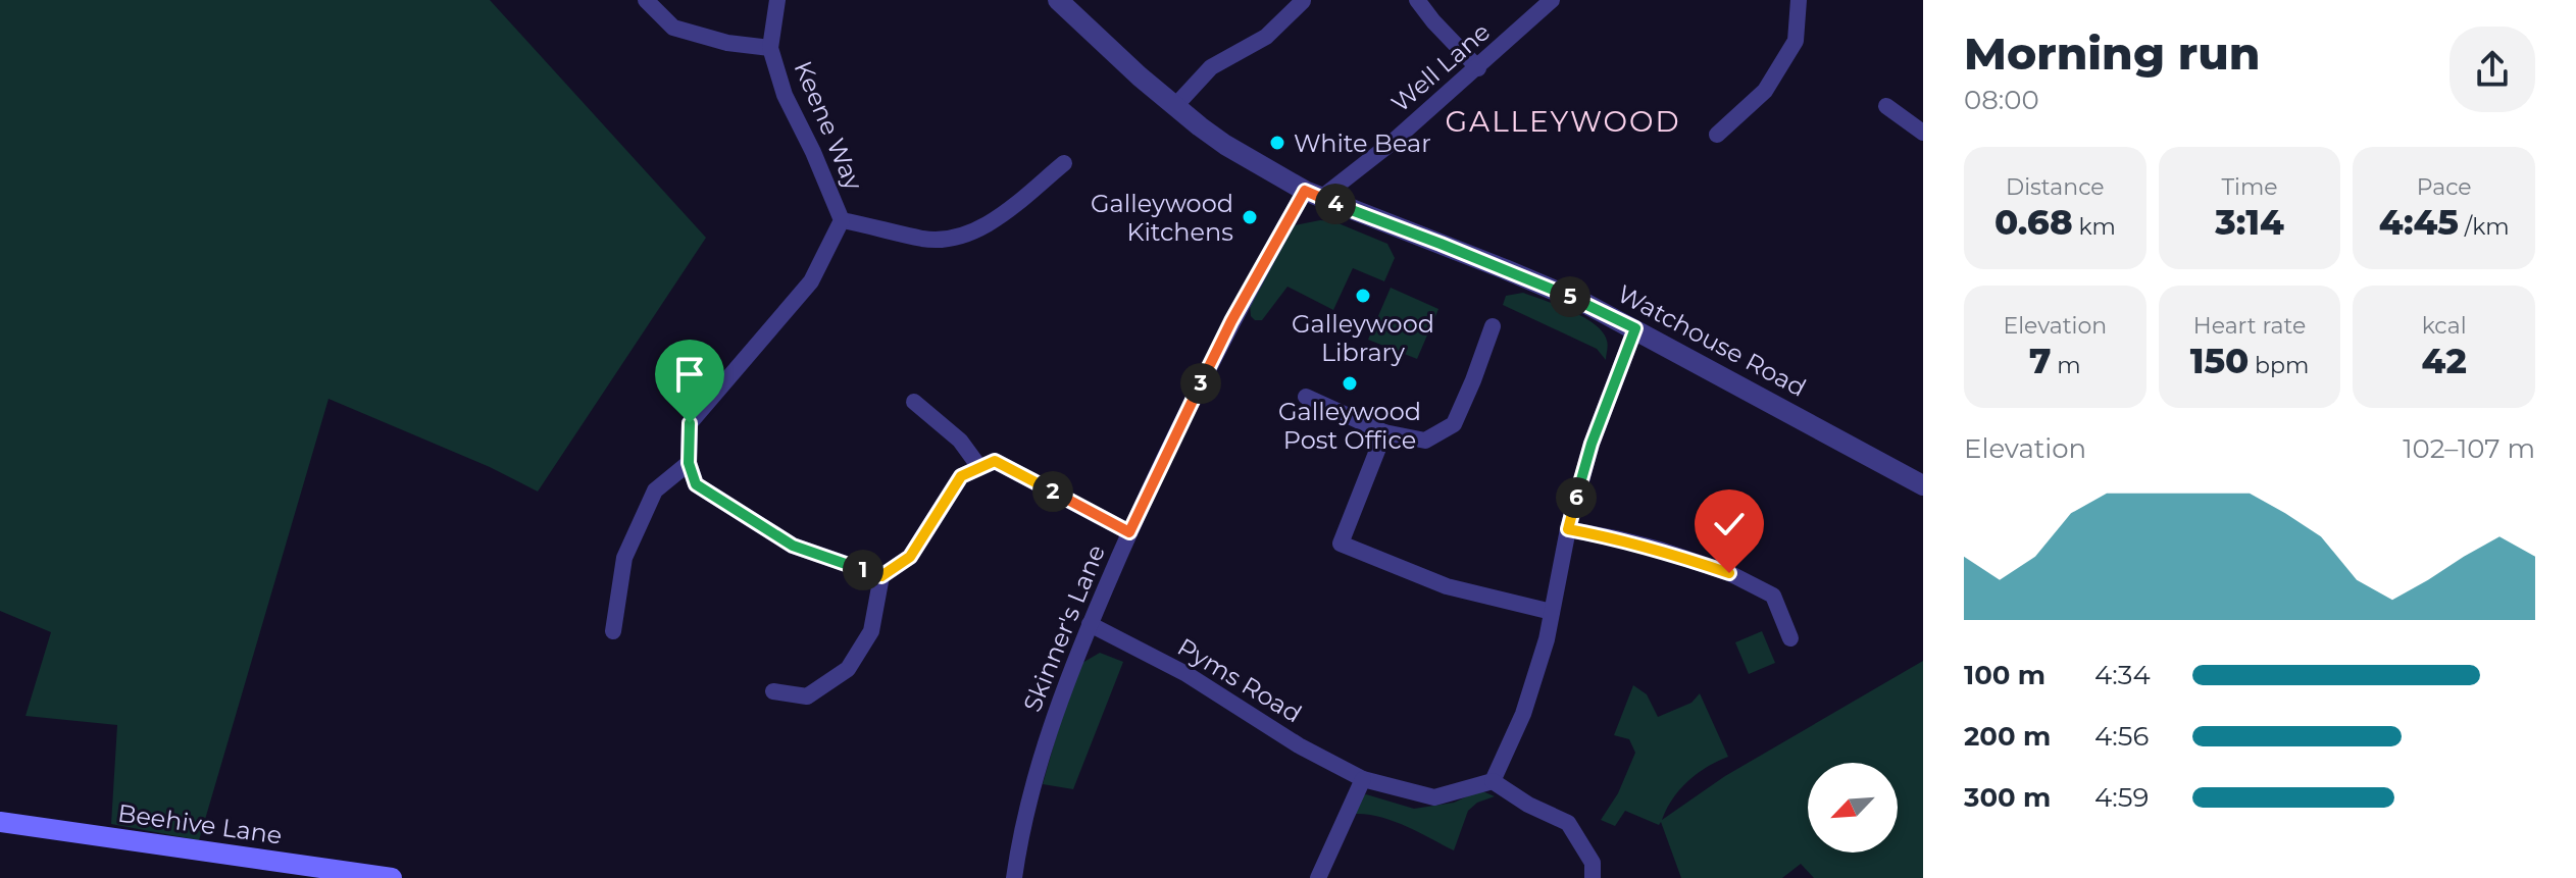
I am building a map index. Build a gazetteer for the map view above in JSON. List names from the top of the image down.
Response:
{
  "streets": {
    "main road": ["Beehive Lane"],
    "street": [
      "Well Lane",
      "Keene Way",
      "Watchouse Road",
      "Skinner's Lane",
      "Pyms Road"
    ]
  },
  "crossings": [
    ["Well Lane", "Watchouse Road"],
    ["Well Lane", "Skinner's Lane"],
    ["Watchouse Road", "Skinner's Lane"],
    ["Skinner's Lane", "Pyms Road"]
  ],
  "districts": ["GALLEYWOOD"],
  "places": [
    "White Bear",
    "Galleywood Kitchens",
    "Galleywood Library",
    "Galleywood Post Office"
  ],
  "north": "bottom left",
  "page": {
    "heading": ["Morning run", "08:00"],
    "stats": [
      ["Distance", "0.68 km"],
      ["Time", "3:14"],
      ["Pace", "4:45 /km"],
      ["Elevation", "7 m"],
      ["Heart rate", "150 bpm"],
      ["kcal", "42"]
    ],
    "pins": [
      "4",
      "5",
      "3",
      "2",
      "6",
      "1"
    ],
    "chart": ["Elevation", "102–107 m"],
    "list": [
      {
        "name": "100 m",
        "note": "4:34"
      },
      {
        "name": "200 m",
        "note": "4:56"
      },
      {
        "name": "300 m",
        "note": "4:59"
      }
    ]
  }
}
